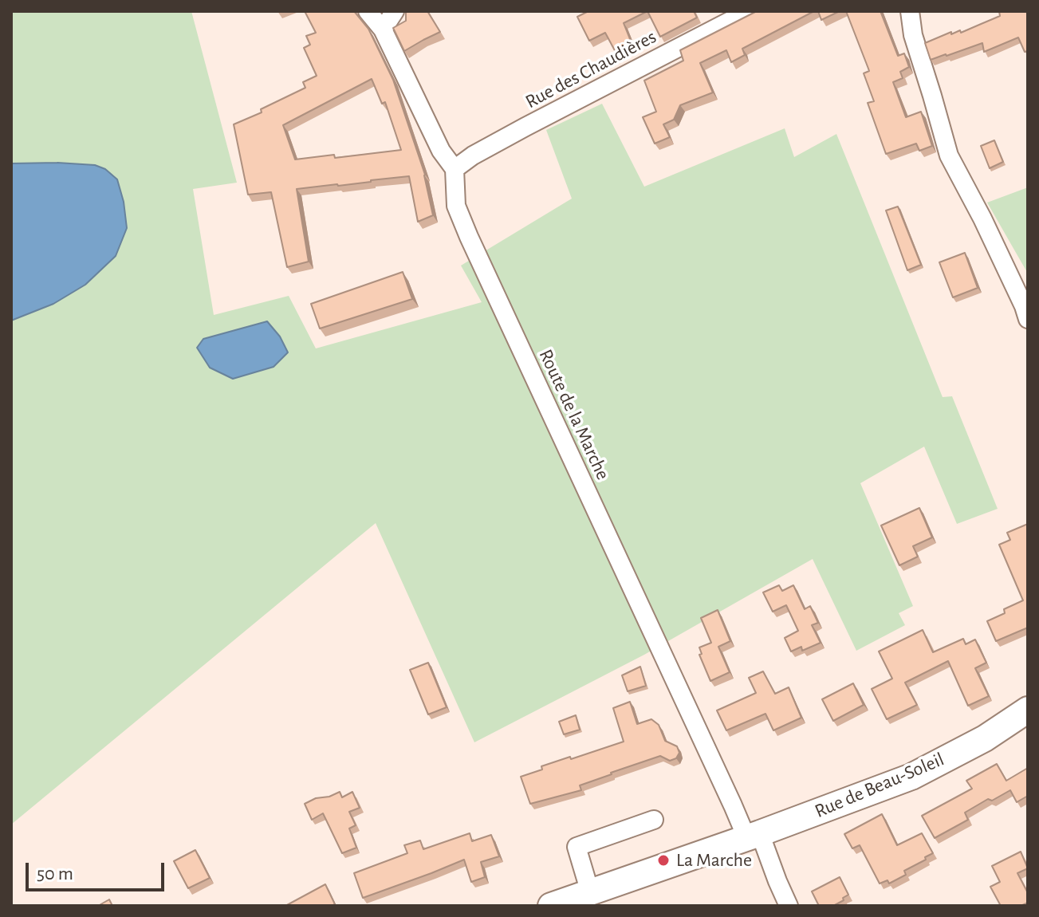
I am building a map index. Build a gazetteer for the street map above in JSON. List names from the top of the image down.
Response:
{
  "streets": {
    "street": ["Rue des Chaudières", "Route de la Marche", "Rue de Beau-Soleil"]
  },
  "crossings": [
    ["Rue des Chaudières", "Route de la Marche"],
    ["Route de la Marche", "Rue de Beau-Soleil"]
  ],
  "places": ["La Marche"],
  "scale_bar": "50 m"
}
